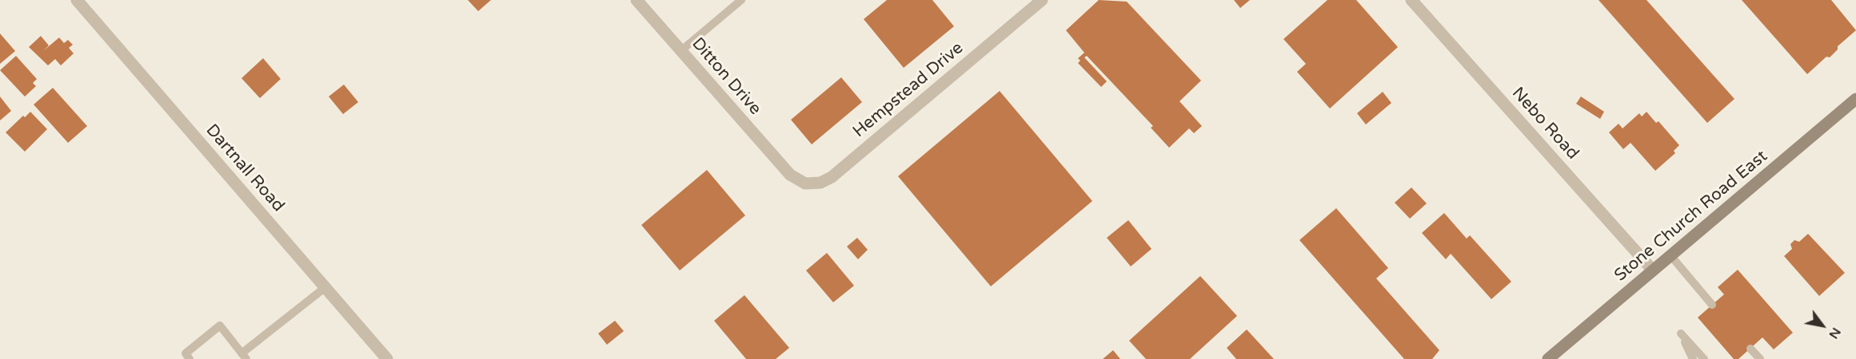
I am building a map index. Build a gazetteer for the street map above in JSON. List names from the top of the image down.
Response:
{
  "streets": {
    "main road": ["Stone Church Road East"],
    "street": [
      "Ditton Drive",
      "Hempstead Drive",
      "Nebo Road",
      "Dartnall Road"
    ]
  },
  "crossings": [
    ["Ditton Drive", "Hempstead Drive"],
    ["Nebo Road", "Stone Church Road East"]
  ],
  "north": "bottom right"
}
